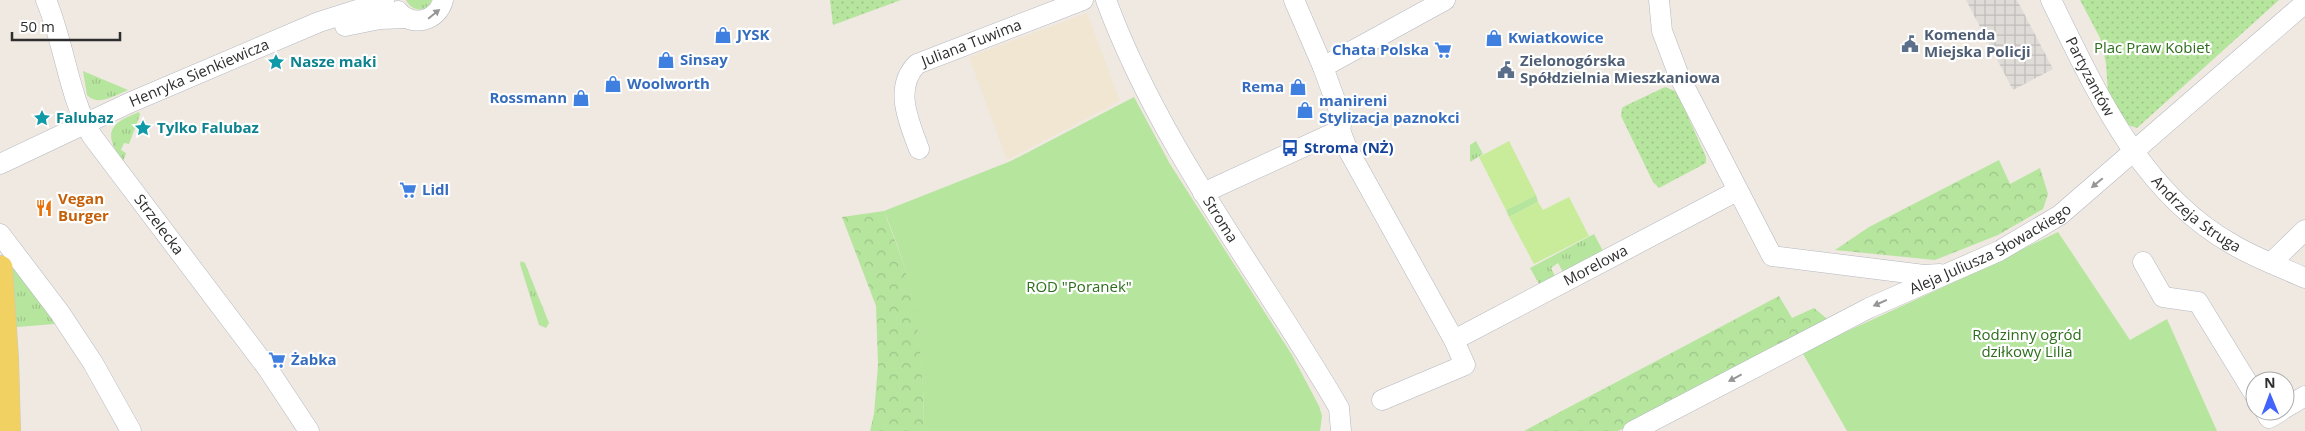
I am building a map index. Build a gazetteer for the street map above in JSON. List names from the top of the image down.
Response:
{
  "streets": {
    "street": [
      "Juliana Tuwima",
      "Henryka Sienkiewicza",
      "Partyzantów",
      "Andrzeja Struga",
      "Stroma",
      "Strzelecka",
      "Aleja Juliusza Słowackiego",
      "Morelowa"
    ]
  },
  "crossings": [
    ["Henryka Sienkiewicza", "Strzelecka"],
    ["Partyzantów", "Andrzeja Struga"],
    ["Partyzantów", "Aleja Juliusza Słowackiego"],
    ["Andrzeja Struga", "Aleja Juliusza Słowackiego"]
  ],
  "one_way": ["Aleja Juliusza Słowackiego"],
  "parks": ["Plac Praw Kobiet", "ROD \"Poranek\"", "Rodzinny ogród dziłkowy Lilia"],
  "places": {
    "shop": [
      "JYSK",
      "Kwiatkowice",
      "Sinsay",
      "Woolworth",
      "Rema",
      "Rossmann",
      "manireni Stylizacja paznokci"
    ],
    "public building": ["Komenda Miejska Policji", "Zielonogórska Spółdzielnia Mieszkaniowa"],
    "supermarket": ["Chata Polska", "Lidl", "Żabka"],
    "place": ["Nasze maki", "Falubaz", "Tylko Falubaz"],
    "bus stop": ["Stroma (NŻ)"],
    "restaurant": ["Vegan Burger"]
  },
  "scale_bar": "50 m",
  "north": "top"
}
